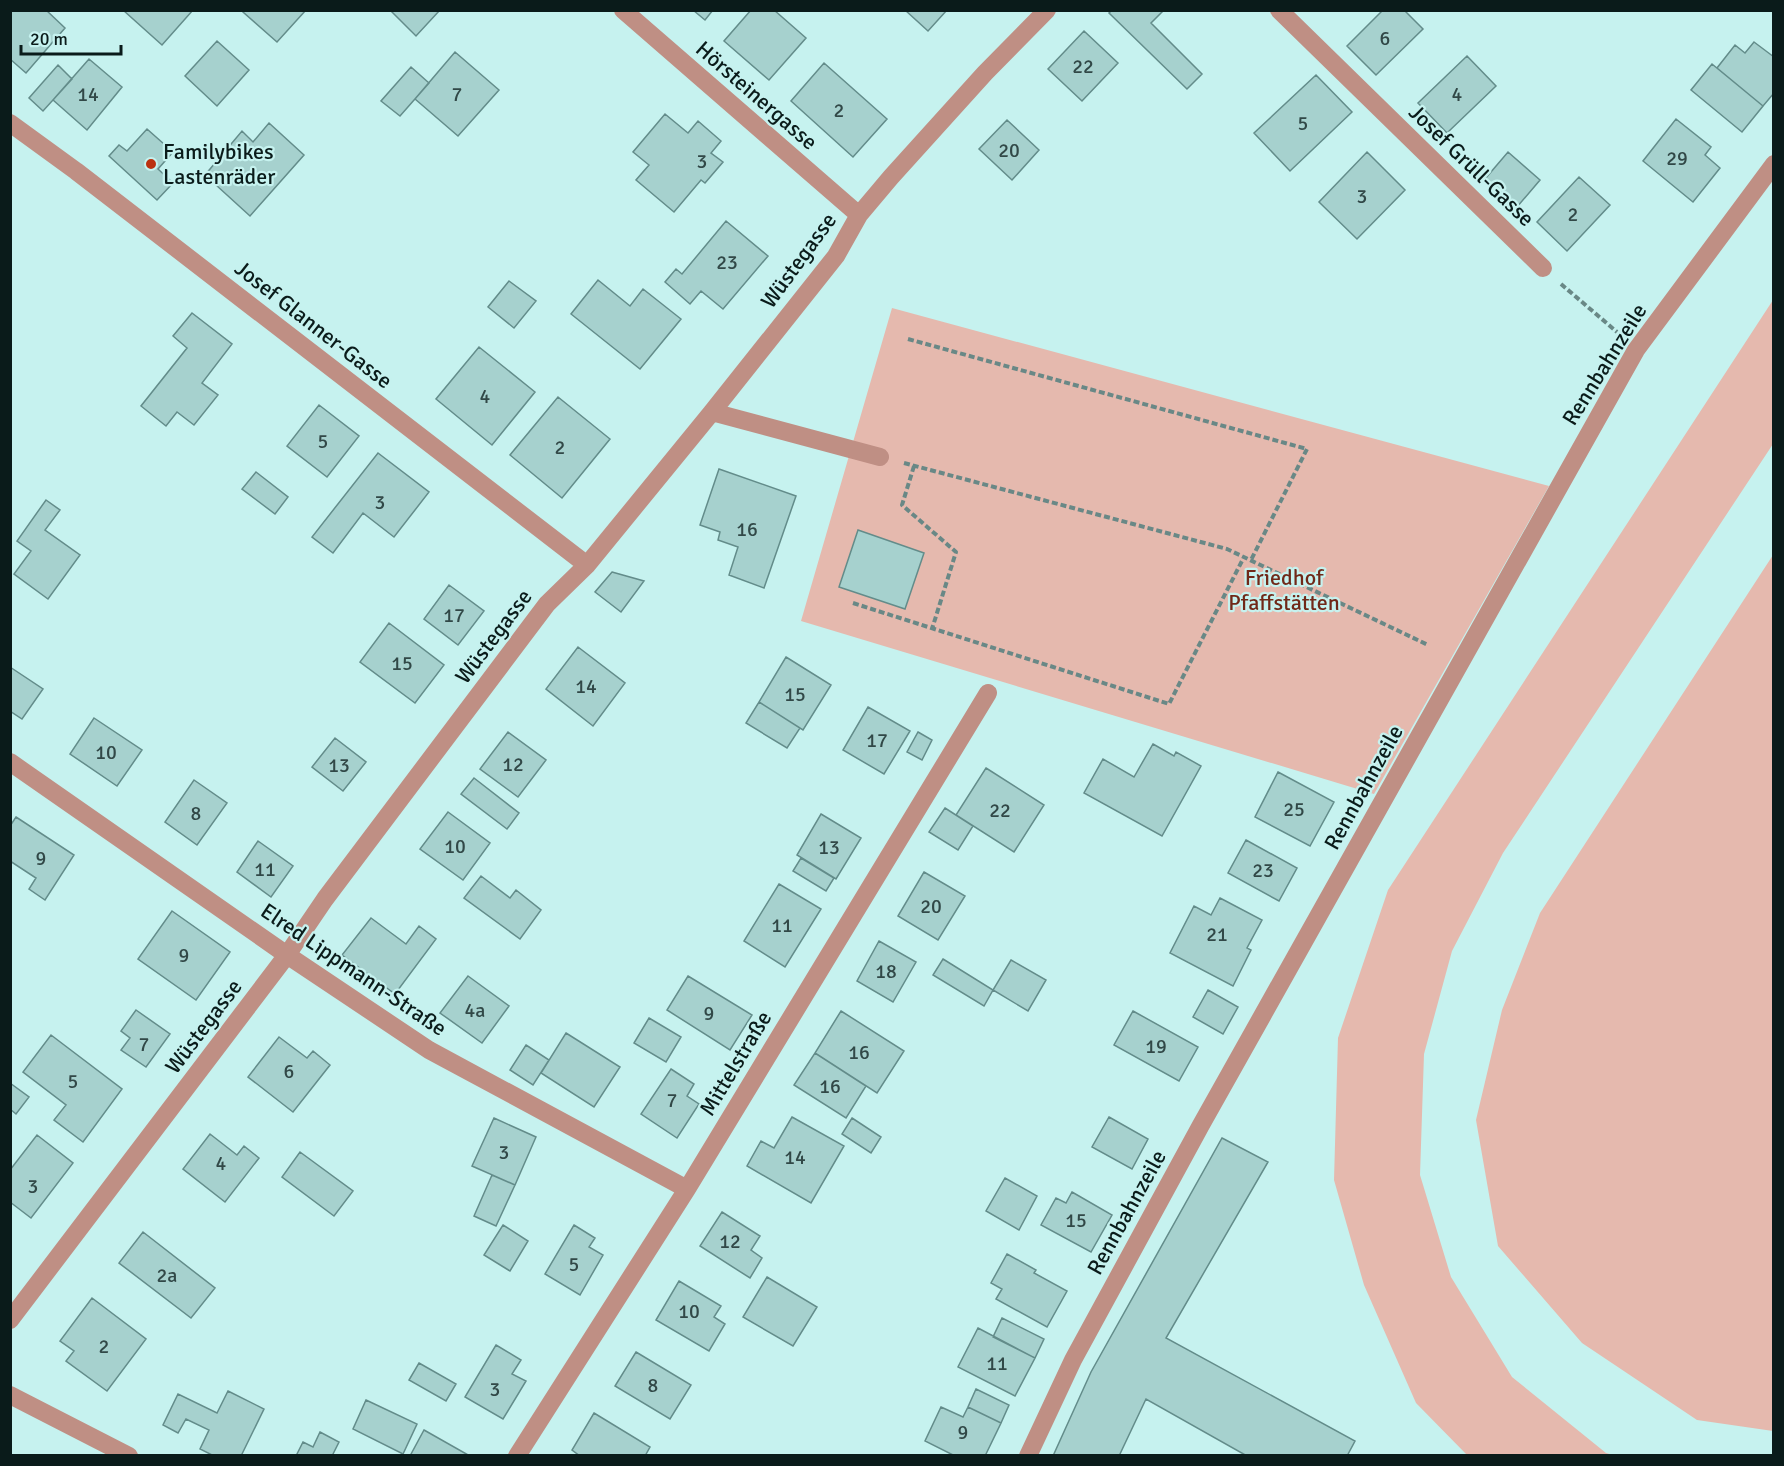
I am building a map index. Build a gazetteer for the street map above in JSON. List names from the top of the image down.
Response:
{
  "streets": {
    "street": [
      "Hörsteinergasse",
      "Josef Grüll-Gasse",
      "Wüstegasse",
      "Josef Glanner-Gasse",
      "Rennbahnzeile",
      "Elred Lippmann-Straße",
      "Mittelstraße"
    ]
  },
  "crossings": [
    ["Hörsteinergasse", "Wüstegasse"],
    ["Wüstegasse", "Josef Glanner-Gasse"],
    ["Wüstegasse", "Elred Lippmann-Straße"],
    ["Elred Lippmann-Straße", "Mittelstraße"]
  ],
  "parks": ["Friedhof Pfaffstätten"],
  "places": ["Familybikes Lastenräder"],
  "house_numbers": [
    "6",
    "22",
    "14",
    "7",
    "4",
    "2",
    "5",
    "20",
    "29",
    "3",
    "3",
    "2",
    "23",
    "4",
    "5",
    "2",
    "3",
    "16",
    "17",
    "15",
    "14",
    "15",
    "17",
    "10",
    "12",
    "13",
    "25",
    "22",
    "8",
    "10",
    "13",
    "9",
    "11",
    "23",
    "20",
    "11",
    "21",
    "9",
    "18",
    "4a",
    "9",
    "7",
    "19",
    "16",
    "6",
    "5",
    "16",
    "7",
    "3",
    "14",
    "4",
    "3",
    "15",
    "12",
    "5",
    "2a",
    "10",
    "2",
    "11",
    "8",
    "3",
    "9"
  ],
  "scale_bar": "20 m"
}
